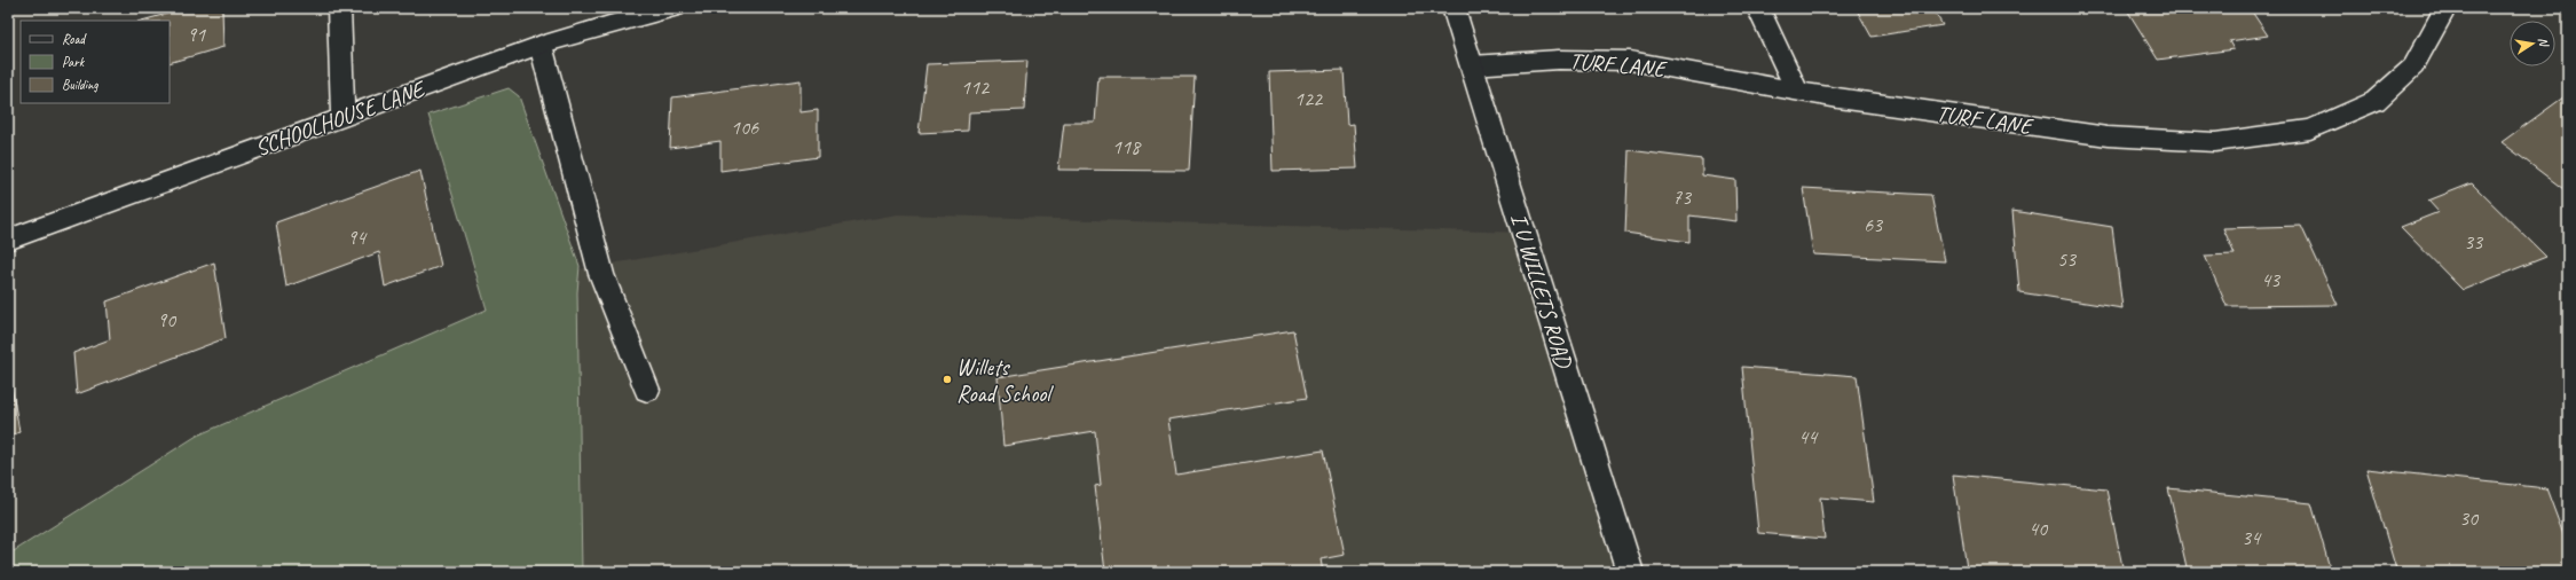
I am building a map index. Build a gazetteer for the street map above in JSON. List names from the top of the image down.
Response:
{
  "streets": {
    "street": ["TURF LANE", "SCHOOLHOUSE LANE", "I U WILLETS ROAD"]
  },
  "crossings": [
    ["TURF LANE", "I U WILLETS ROAD"]
  ],
  "places": ["Willets Road School"],
  "house_numbers": [
    "91",
    "112",
    "122",
    "106",
    "118",
    "73",
    "63",
    "94",
    "33",
    "53",
    "43",
    "90",
    "44",
    "30",
    "40",
    "34"
  ],
  "legend": ["Road", "Park", "Building"],
  "north": "right"
}
